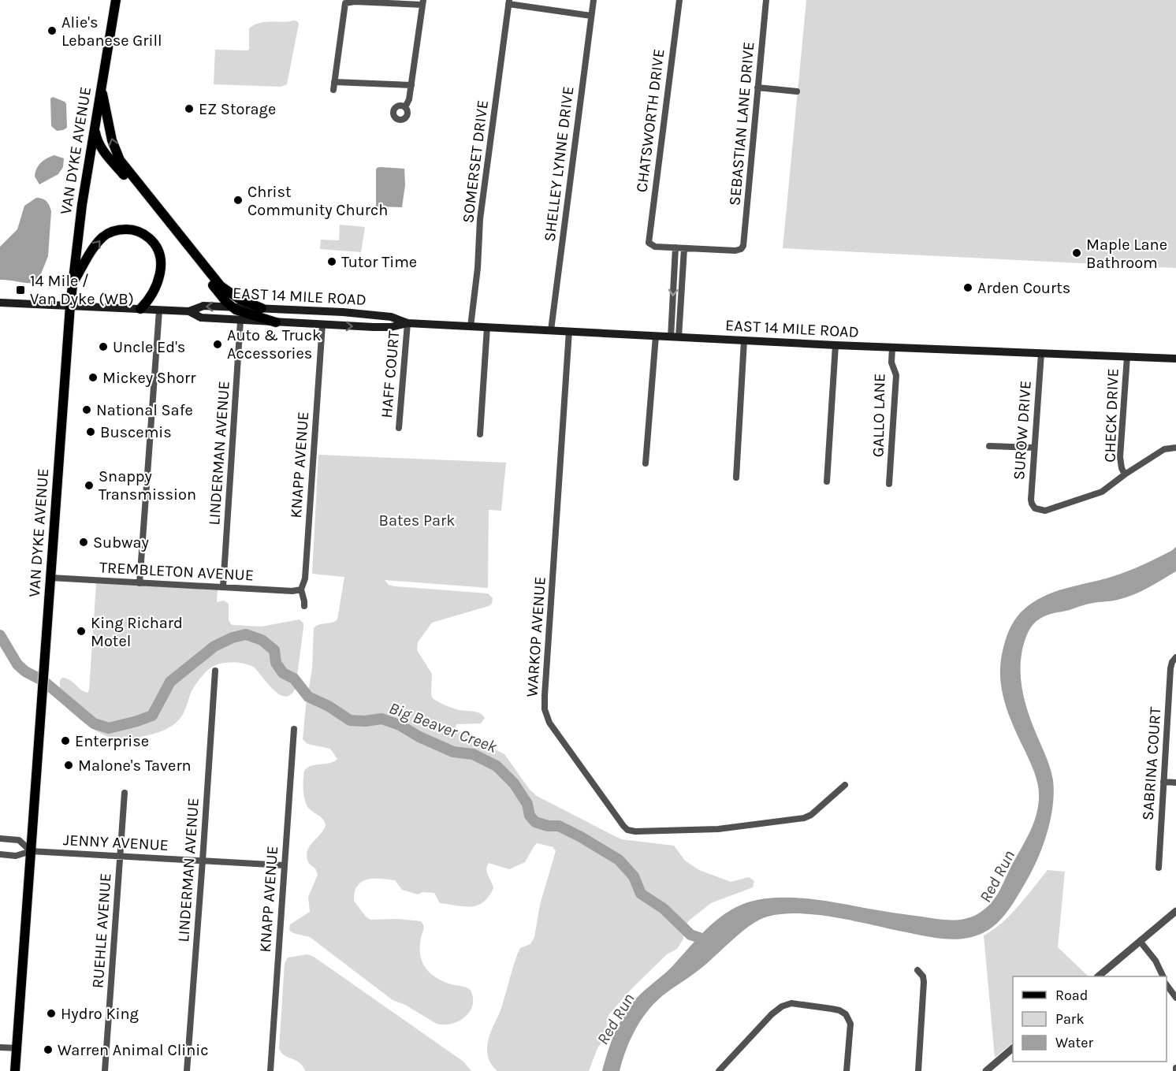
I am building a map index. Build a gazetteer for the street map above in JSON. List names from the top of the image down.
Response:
{
  "streets": {
    "main road": ["VAN DYKE AVENUE", "EAST 14 MILE ROAD"],
    "street": [
      "CHATSWORTH DRIVE",
      "SEBASTIAN LANE DRIVE",
      "SOMERSET DRIVE",
      "SHELLEY LYNNE DRIVE",
      "HAFF COURT",
      "GALLO LANE",
      "CHECK DRIVE",
      "SUROW DRIVE",
      "LINDERMAN AVENUE",
      "KNAPP AVENUE",
      "TREMBLETON AVENUE",
      "WARKOP AVENUE",
      "SABRINA COURT",
      "JENNY AVENUE",
      "RUEHLE AVENUE"
    ]
  },
  "crossings": [
    ["VAN DYKE AVENUE", "EAST 14 MILE ROAD"],
    ["VAN DYKE AVENUE", "TREMBLETON AVENUE"],
    ["VAN DYKE AVENUE", "JENNY AVENUE"],
    ["SOMERSET DRIVE", "EAST 14 MILE ROAD"],
    ["SHELLEY LYNNE DRIVE", "EAST 14 MILE ROAD"],
    ["EAST 14 MILE ROAD", "HAFF COURT"],
    ["EAST 14 MILE ROAD", "GALLO LANE"],
    ["EAST 14 MILE ROAD", "CHECK DRIVE"],
    ["EAST 14 MILE ROAD", "SUROW DRIVE"],
    ["EAST 14 MILE ROAD", "LINDERMAN AVENUE"],
    ["EAST 14 MILE ROAD", "KNAPP AVENUE"],
    ["EAST 14 MILE ROAD", "WARKOP AVENUE"],
    ["CHECK DRIVE", "SUROW DRIVE"],
    ["LINDERMAN AVENUE", "TREMBLETON AVENUE"],
    ["LINDERMAN AVENUE", "JENNY AVENUE"],
    ["KNAPP AVENUE", "TREMBLETON AVENUE"],
    ["KNAPP AVENUE", "JENNY AVENUE"],
    ["JENNY AVENUE", "RUEHLE AVENUE"]
  ],
  "water": ["Big Beaver Creek", "Red Run"],
  "parks": ["Bates Park"],
  "places": {
    "other": [
      "Alie's Lebanese Grill",
      "EZ Storage",
      "Christ Community Church",
      "Maple Lane Bathroom",
      "Tutor Time",
      "Arden Courts",
      "Auto & Truck Accessories",
      "Uncle Ed's",
      "Mickey Shorr",
      "National Safe",
      "Buscemis",
      "Snappy Transmission",
      "Subway",
      "King Richard Motel",
      "Enterprise",
      "Malone's Tavern",
      "Hydro King",
      "Warren Animal Clinic"
    ],
    "transit": ["14 Mile / Van Dyke (WB)"]
  },
  "legend": ["Road", "Park", "Water"]
}
